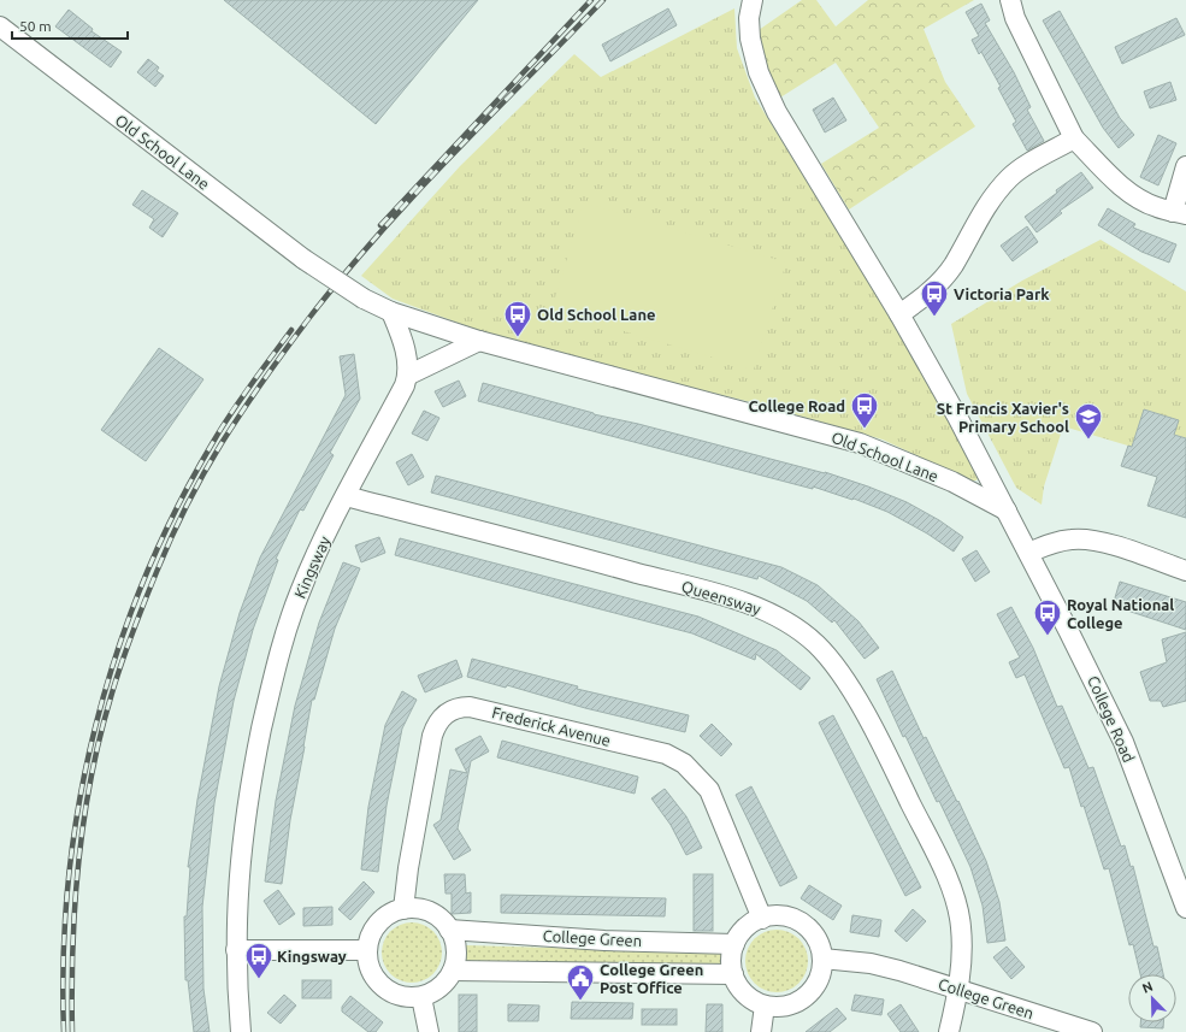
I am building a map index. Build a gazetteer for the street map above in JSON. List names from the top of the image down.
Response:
{
  "streets": {
    "street": [
      "Old School Lane",
      "Kingsway",
      "Queensway",
      "College Road",
      "Frederick Avenue",
      "College Green"
    ]
  },
  "crossings": [
    ["Old School Lane", "College Road"],
    ["Kingsway", "Queensway"],
    ["Queensway", "College Green"],
    ["Frederick Avenue", "College Green"]
  ],
  "places": {
    "bus stop": [
      "Victoria Park",
      "Old School Lane",
      "College Road",
      "Royal National College",
      "Kingsway"
    ],
    "school or university": ["St Francis Xavier's Primary School"],
    "public building": ["College Green Post Office"]
  },
  "scale_bar": "50 m",
  "north": "top left"
}
